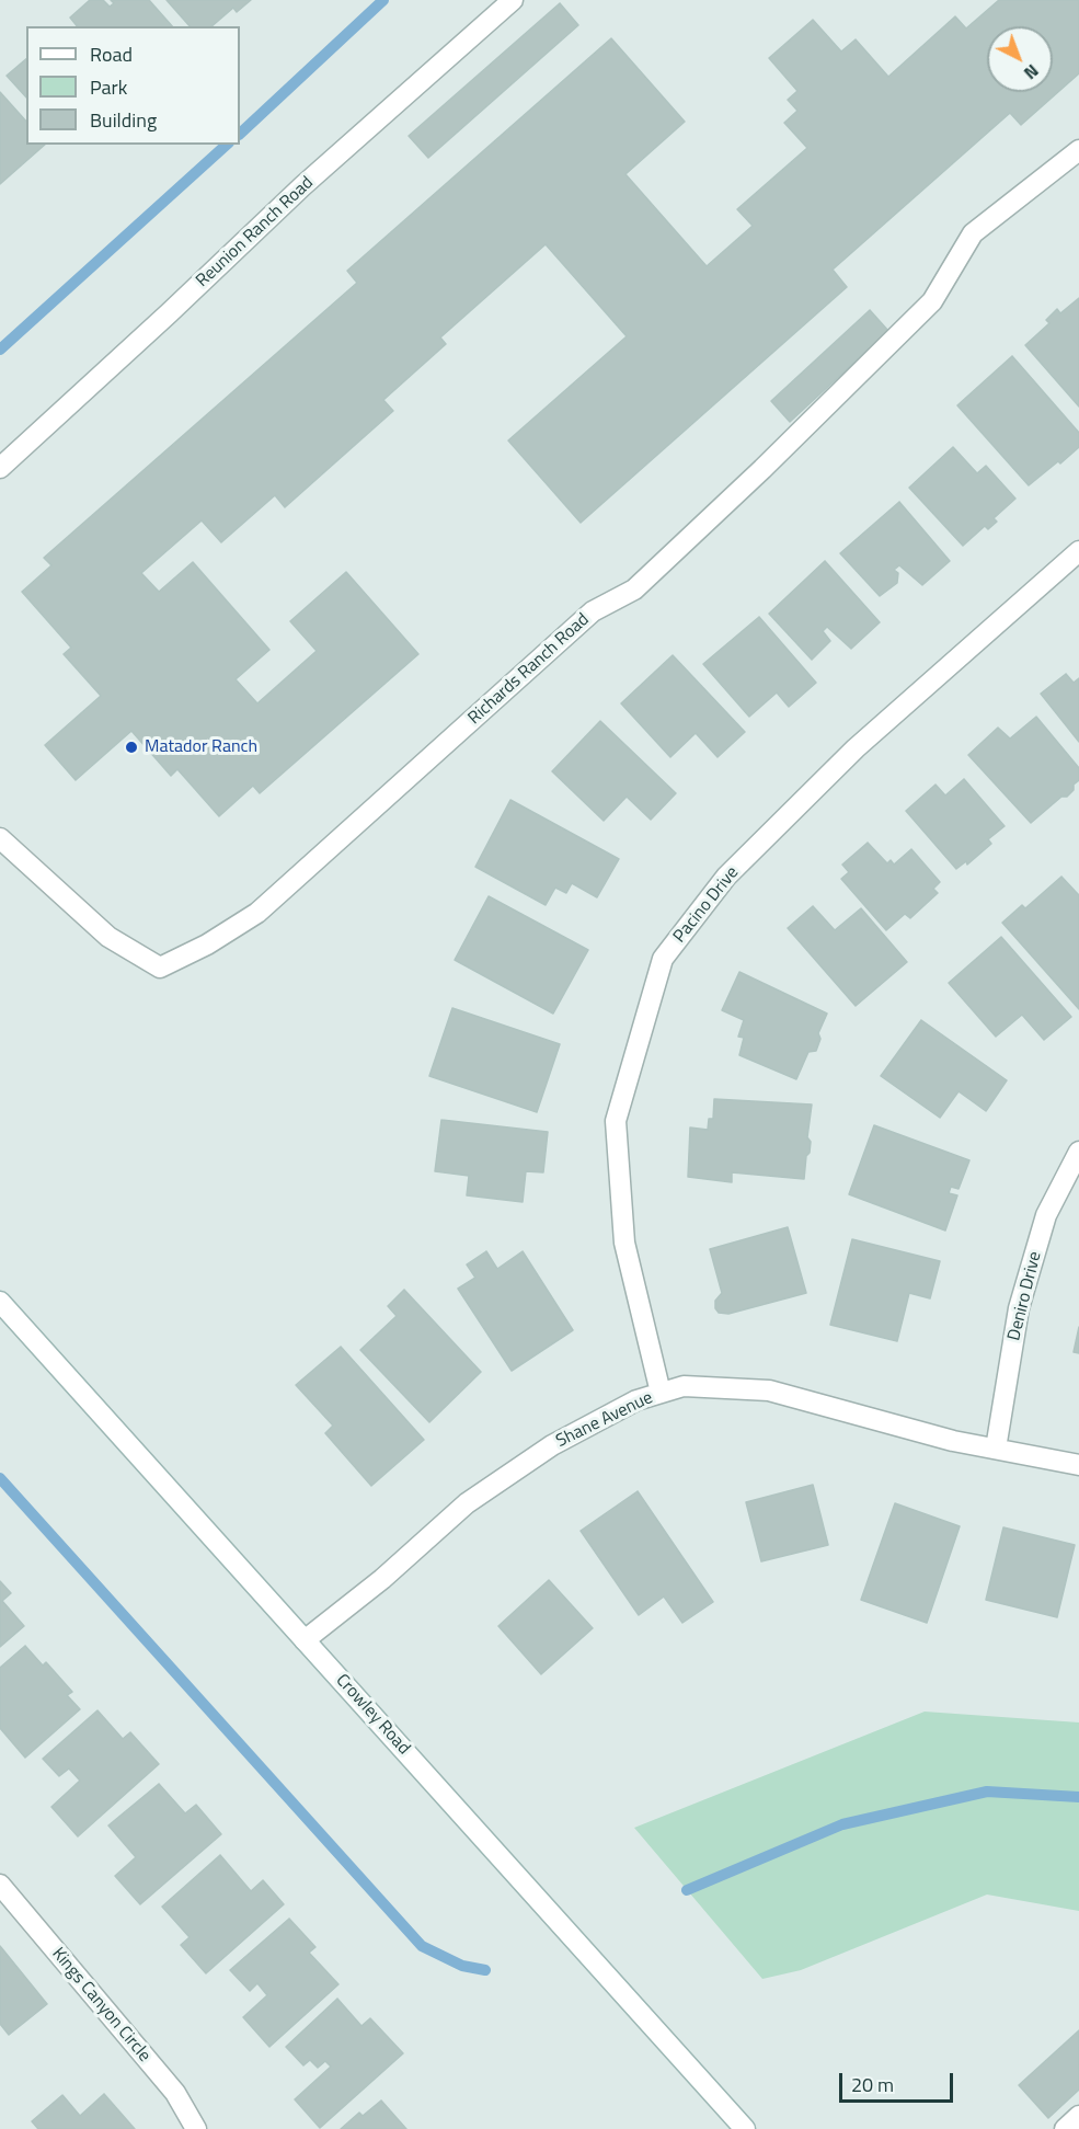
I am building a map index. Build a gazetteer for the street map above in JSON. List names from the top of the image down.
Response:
{
  "streets": {
    "street": [
      "Reunion Ranch Road",
      "Richards Ranch Road",
      "Pacino Drive",
      "Deniro Drive",
      "Shane Avenue",
      "Crowley Road",
      "Kings Canyon Circle"
    ]
  },
  "crossings": [
    ["Pacino Drive", "Shane Avenue"],
    ["Deniro Drive", "Shane Avenue"],
    ["Shane Avenue", "Crowley Road"]
  ],
  "places": ["Matador Ranch"],
  "legend": ["Road", "Park", "Building"],
  "scale_bar": "20 m",
  "north": "bottom right"
}
